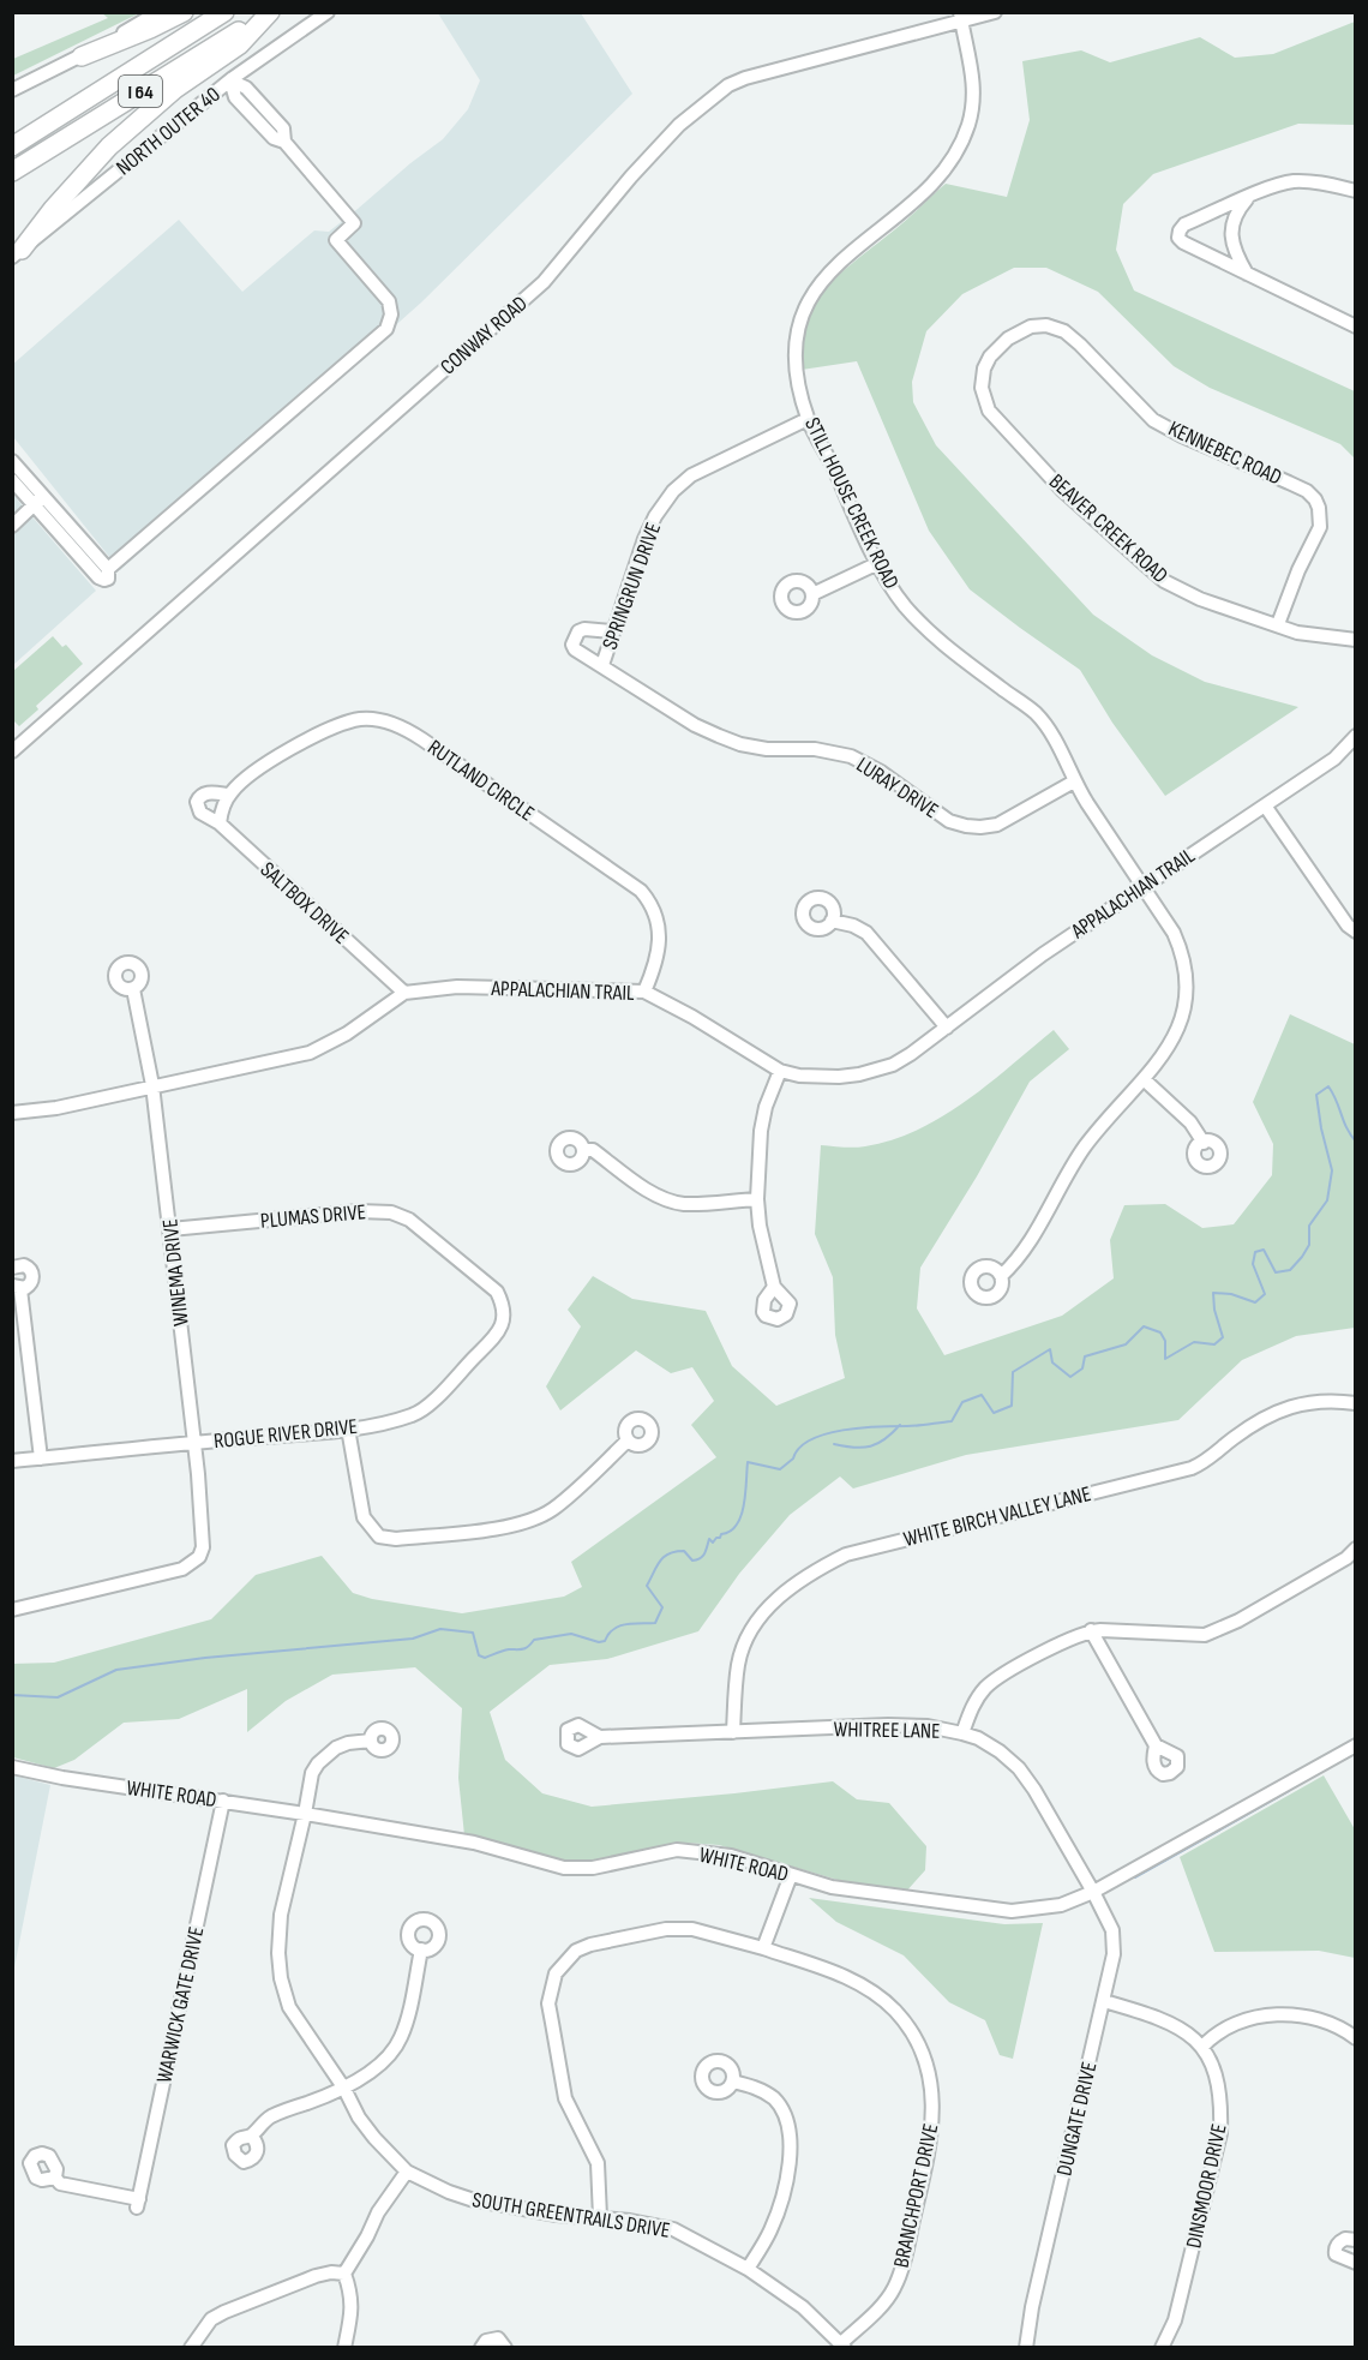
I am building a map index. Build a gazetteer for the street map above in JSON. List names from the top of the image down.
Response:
{
  "streets": {
    "highway": ["I 64"],
    "street": [
      "NORTH OUTER 40",
      "CONWAY ROAD",
      "KENNEBEC ROAD",
      "STILL HOUSE CREEK ROAD",
      "BEAVER CREEK ROAD",
      "SPRINGRUN DRIVE",
      "RUTLAND CIRCLE",
      "LURAY DRIVE",
      "APPALACHIAN TRAIL",
      "SALTBOX DRIVE",
      "PLUMAS DRIVE",
      "WINEMA DRIVE",
      "ROGUE RIVER DRIVE",
      "WHITE BIRCH VALLEY LANE",
      "WHITREE LANE",
      "WHITE ROAD",
      "WARWICK GATE DRIVE",
      "DUNGATE DRIVE",
      "DINSMOOR DRIVE",
      "BRANCHPORT DRIVE",
      "SOUTH GREENTRAILS DRIVE"
    ]
  },
  "crossings": [
    ["CONWAY ROAD", "STILL HOUSE CREEK ROAD"],
    ["KENNEBEC ROAD", "BEAVER CREEK ROAD"],
    ["STILL HOUSE CREEK ROAD", "SPRINGRUN DRIVE"],
    ["STILL HOUSE CREEK ROAD", "LURAY DRIVE"],
    ["STILL HOUSE CREEK ROAD", "APPALACHIAN TRAIL"],
    ["SPRINGRUN DRIVE", "LURAY DRIVE"],
    ["RUTLAND CIRCLE", "APPALACHIAN TRAIL"],
    ["RUTLAND CIRCLE", "SALTBOX DRIVE"],
    ["APPALACHIAN TRAIL", "SALTBOX DRIVE"],
    ["APPALACHIAN TRAIL", "WINEMA DRIVE"],
    ["PLUMAS DRIVE", "WINEMA DRIVE"],
    ["PLUMAS DRIVE", "ROGUE RIVER DRIVE"],
    ["WINEMA DRIVE", "ROGUE RIVER DRIVE"],
    ["WHITE BIRCH VALLEY LANE", "WHITREE LANE"],
    ["WHITREE LANE", "WHITE ROAD"],
    ["WHITREE LANE", "DUNGATE DRIVE"],
    ["WHITE ROAD", "WARWICK GATE DRIVE"],
    ["WHITE ROAD", "DUNGATE DRIVE"],
    ["WHITE ROAD", "SOUTH GREENTRAILS DRIVE"],
    ["DUNGATE DRIVE", "DINSMOOR DRIVE"],
    ["BRANCHPORT DRIVE", "SOUTH GREENTRAILS DRIVE"]
  ]
}
